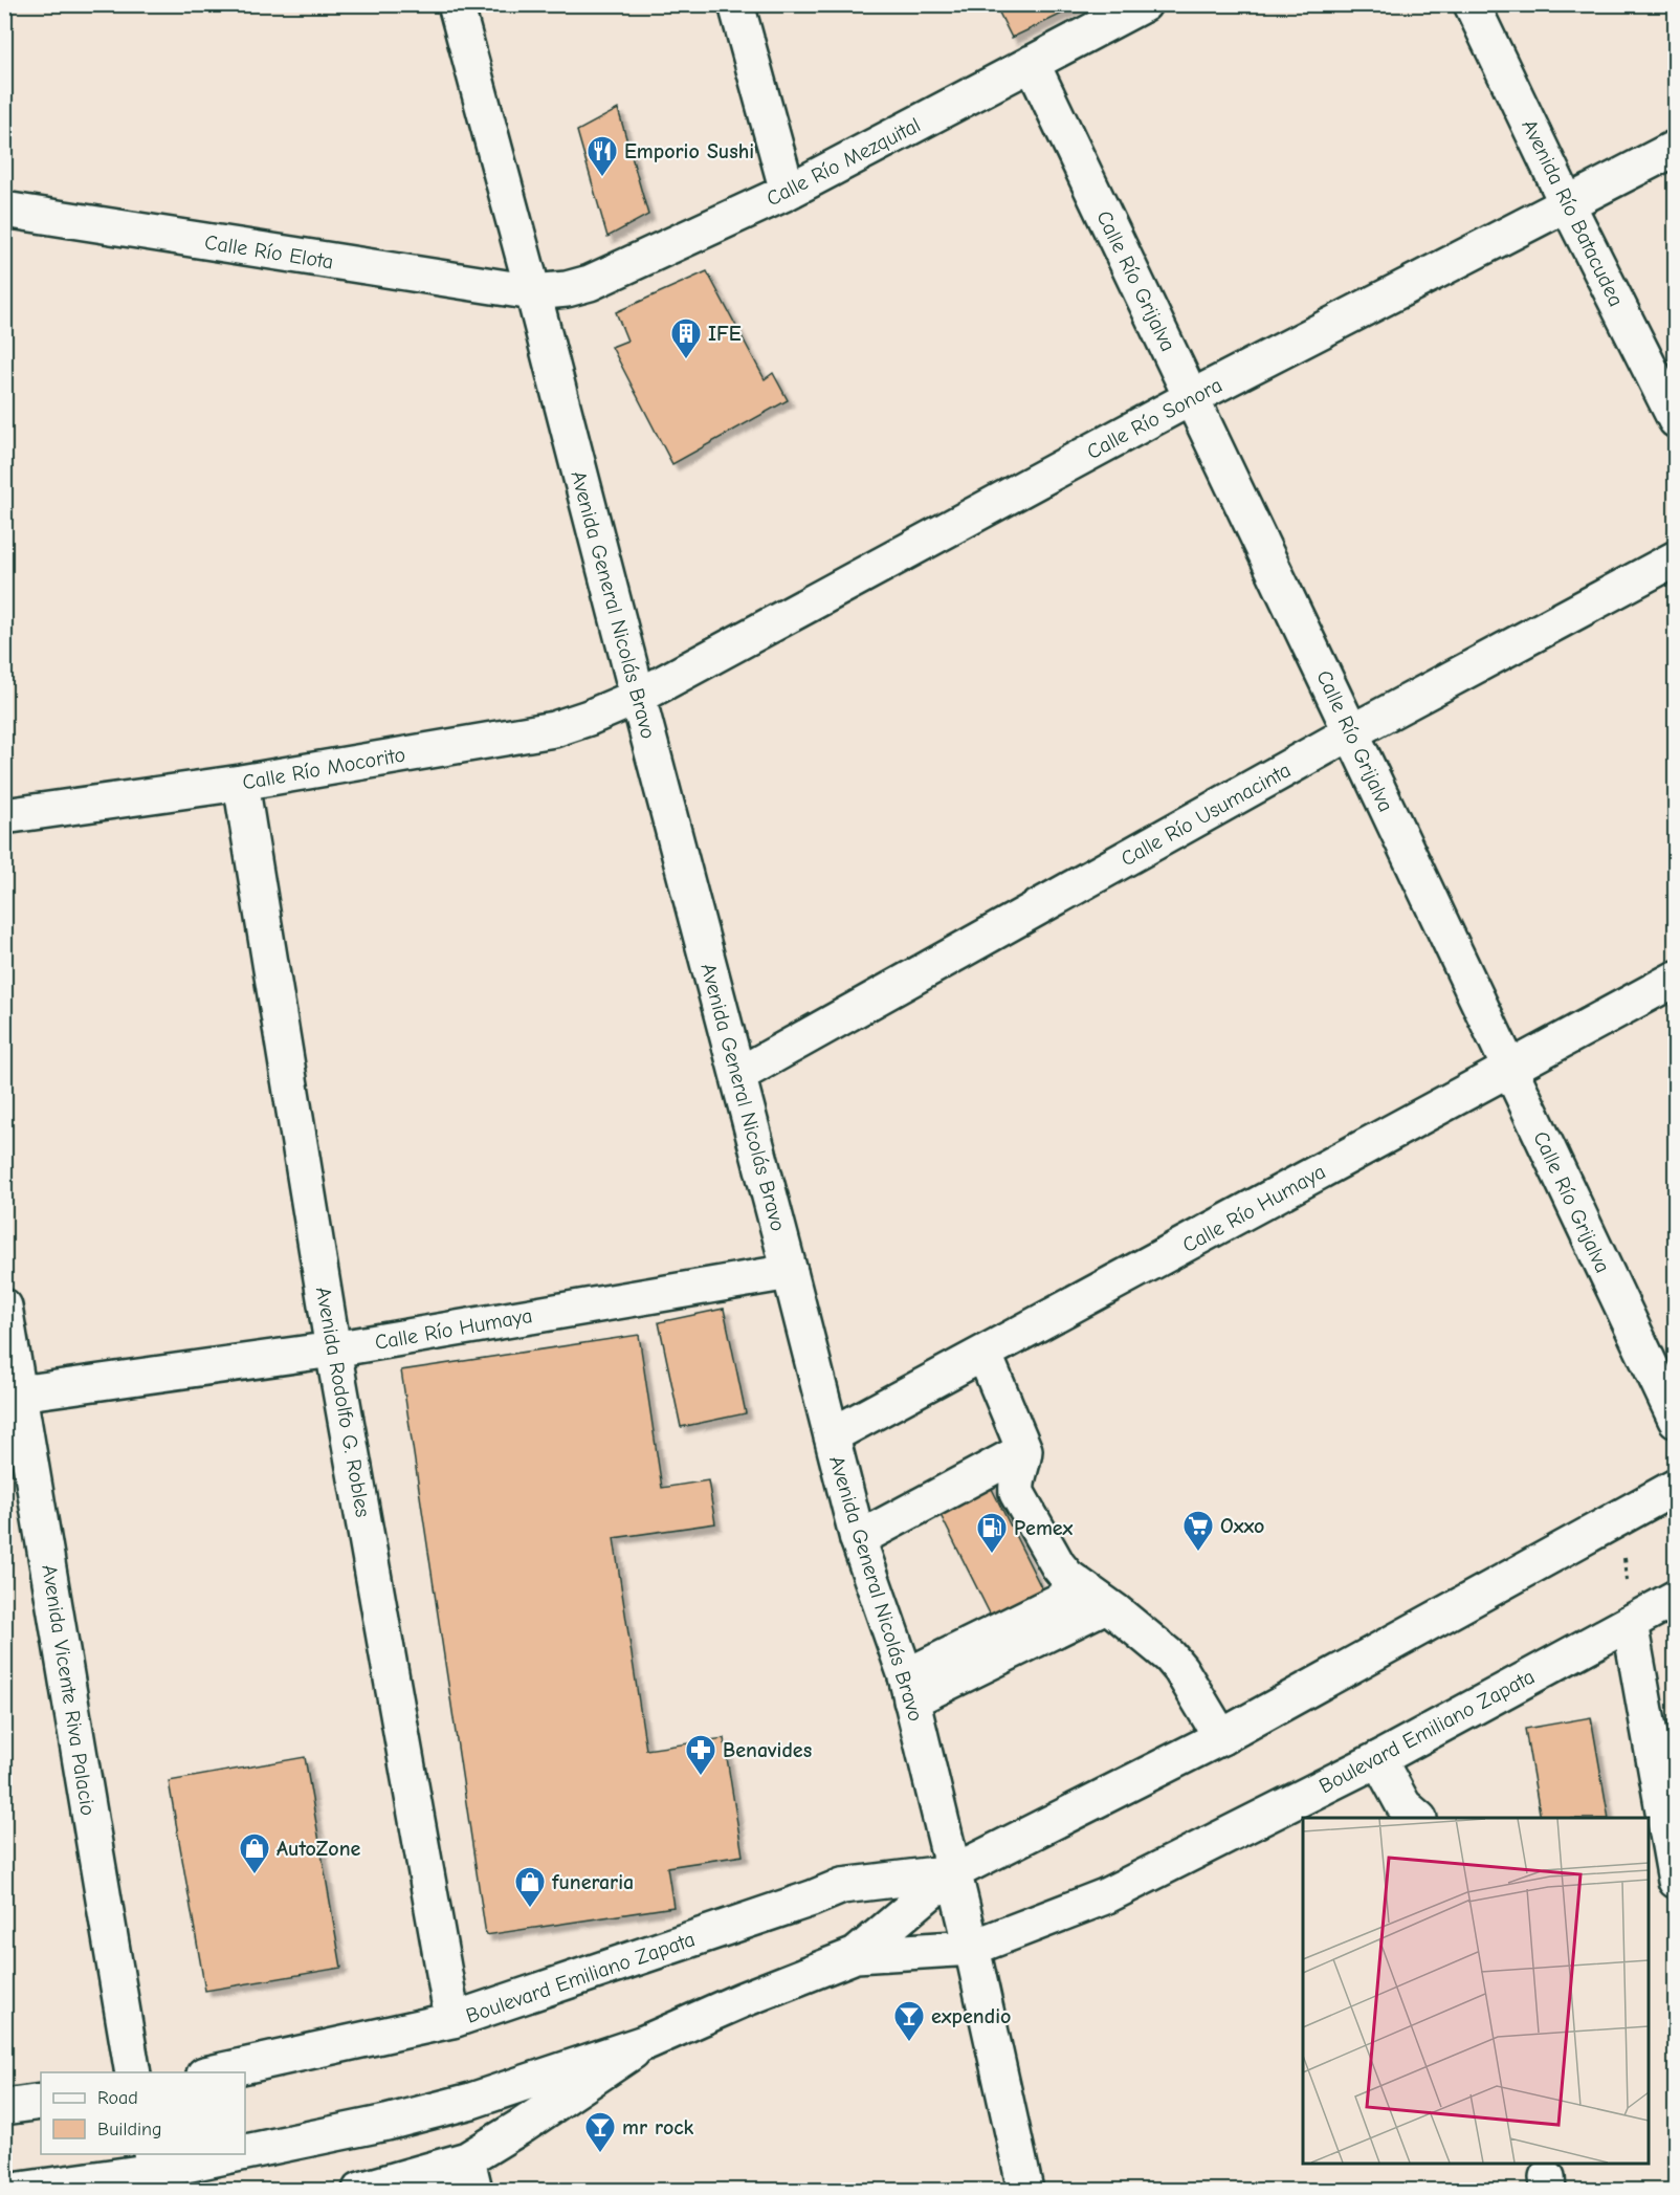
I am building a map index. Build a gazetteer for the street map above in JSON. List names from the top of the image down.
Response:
{
  "streets": {
    "street": [
      "Calle Río Mezquital",
      "Avenida Río Batacudea",
      "Calle Río Elota",
      "Calle Río Grijalva",
      "Calle Río Sonora",
      "Avenida General Nicolás Bravo",
      "Calle Río Mocorito",
      "Calle Río Usumacinta",
      "Calle Río Humaya",
      "Avenida Rodolfo G. Robles",
      "Avenida Vicente Riva Palacio",
      "Boulevard Emiliano Zapata"
    ]
  },
  "crossings": [
    ["Calle Río Mezquital", "Calle Río Elota"],
    ["Calle Río Mezquital", "Calle Río Grijalva"],
    ["Calle Río Mezquital", "Avenida General Nicolás Bravo"],
    ["Avenida Río Batacudea", "Calle Río Sonora"],
    ["Calle Río Elota", "Avenida General Nicolás Bravo"],
    ["Calle Río Grijalva", "Calle Río Sonora"],
    ["Calle Río Grijalva", "Calle Río Usumacinta"],
    ["Calle Río Grijalva", "Calle Río Humaya"],
    ["Calle Río Sonora", "Avenida General Nicolás Bravo"],
    ["Calle Río Sonora", "Calle Río Mocorito"],
    ["Avenida General Nicolás Bravo", "Calle Río Mocorito"],
    ["Avenida General Nicolás Bravo", "Calle Río Usumacinta"],
    ["Avenida General Nicolás Bravo", "Calle Río Humaya"],
    ["Avenida General Nicolás Bravo", "Boulevard Emiliano Zapata"],
    ["Calle Río Mocorito", "Avenida Rodolfo G. Robles"],
    ["Calle Río Humaya", "Avenida Rodolfo G. Robles"],
    ["Calle Río Humaya", "Avenida Vicente Riva Palacio"],
    ["Avenida Rodolfo G. Robles", "Boulevard Emiliano Zapata"]
  ],
  "places": {
    "restaurant": ["Emporio Sushi"],
    "building": ["IFE"],
    "supermarket": ["Oxxo"],
    "fuel station": ["Pemex"],
    "pharmacy": ["Benavides"],
    "shop": ["AutoZone", "funeraria"],
    "bar": ["expendio", "mr rock"]
  },
  "legend": ["Road", "Building"]
}
